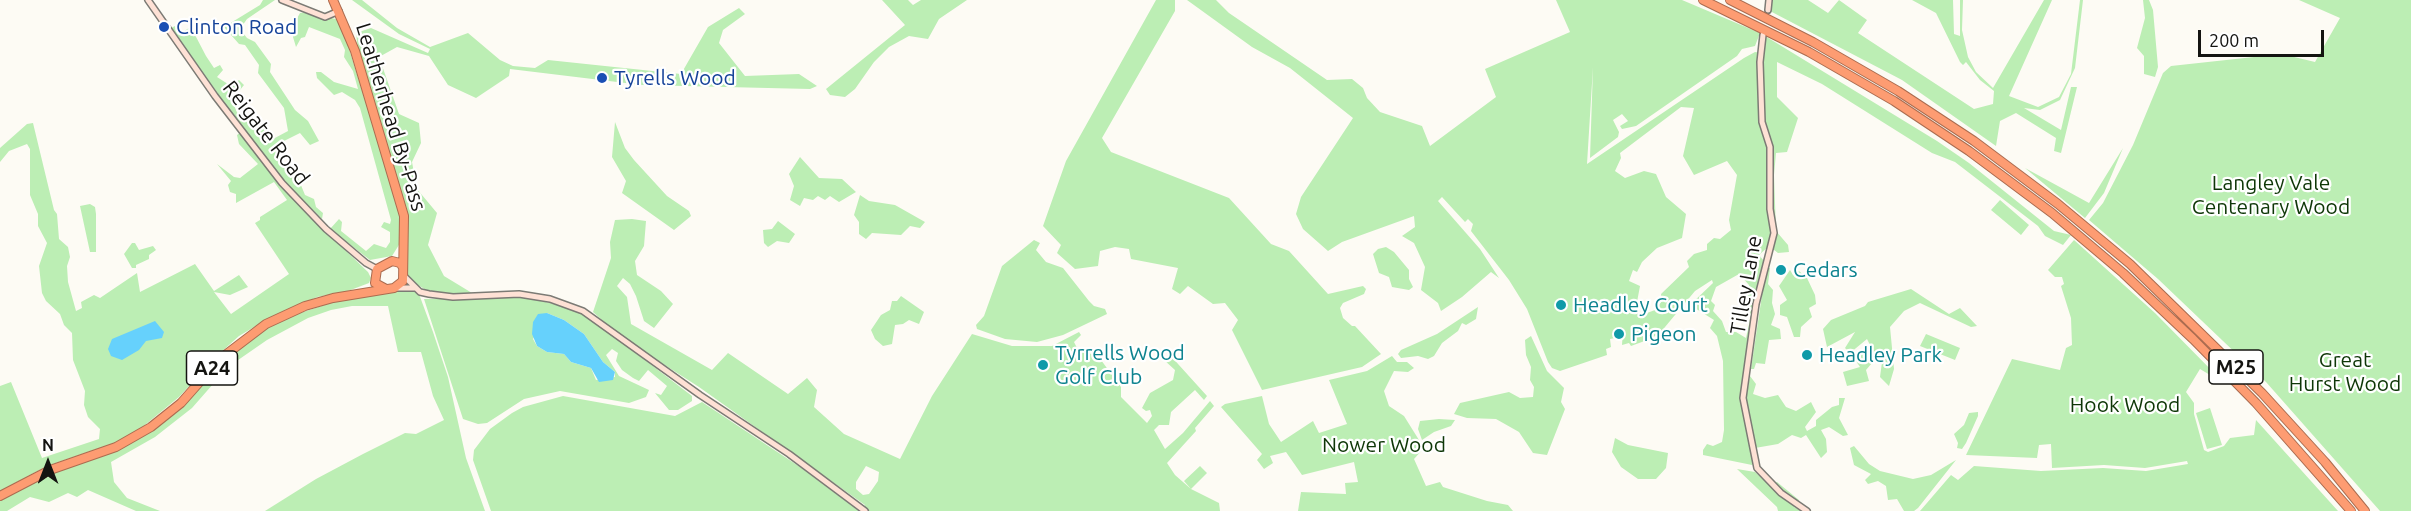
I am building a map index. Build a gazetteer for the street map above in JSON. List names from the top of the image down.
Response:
{
  "streets": {
    "highway": ["Leatherhead By-Pass", "M25", "A24"],
    "main road": ["Reigate Road", "Tilley Lane"]
  },
  "crossings": [
    ["Leatherhead By-Pass", "Reigate Road"],
    ["Leatherhead By-Pass", "A24"],
    ["Reigate Road", "A24"]
  ],
  "parks": [
    "Langley Vale Centenary Wood",
    "Great Hurst Wood",
    "Hook Wood",
    "Nower Wood"
  ],
  "places": [
    "Clinton Road",
    "Tyrells Wood",
    "Cedars",
    "Headley Court",
    "Pigeon",
    "Headley Park",
    "Tyrrells Wood Golf Club"
  ],
  "scale_bar": "200 m",
  "north": "top"
}
